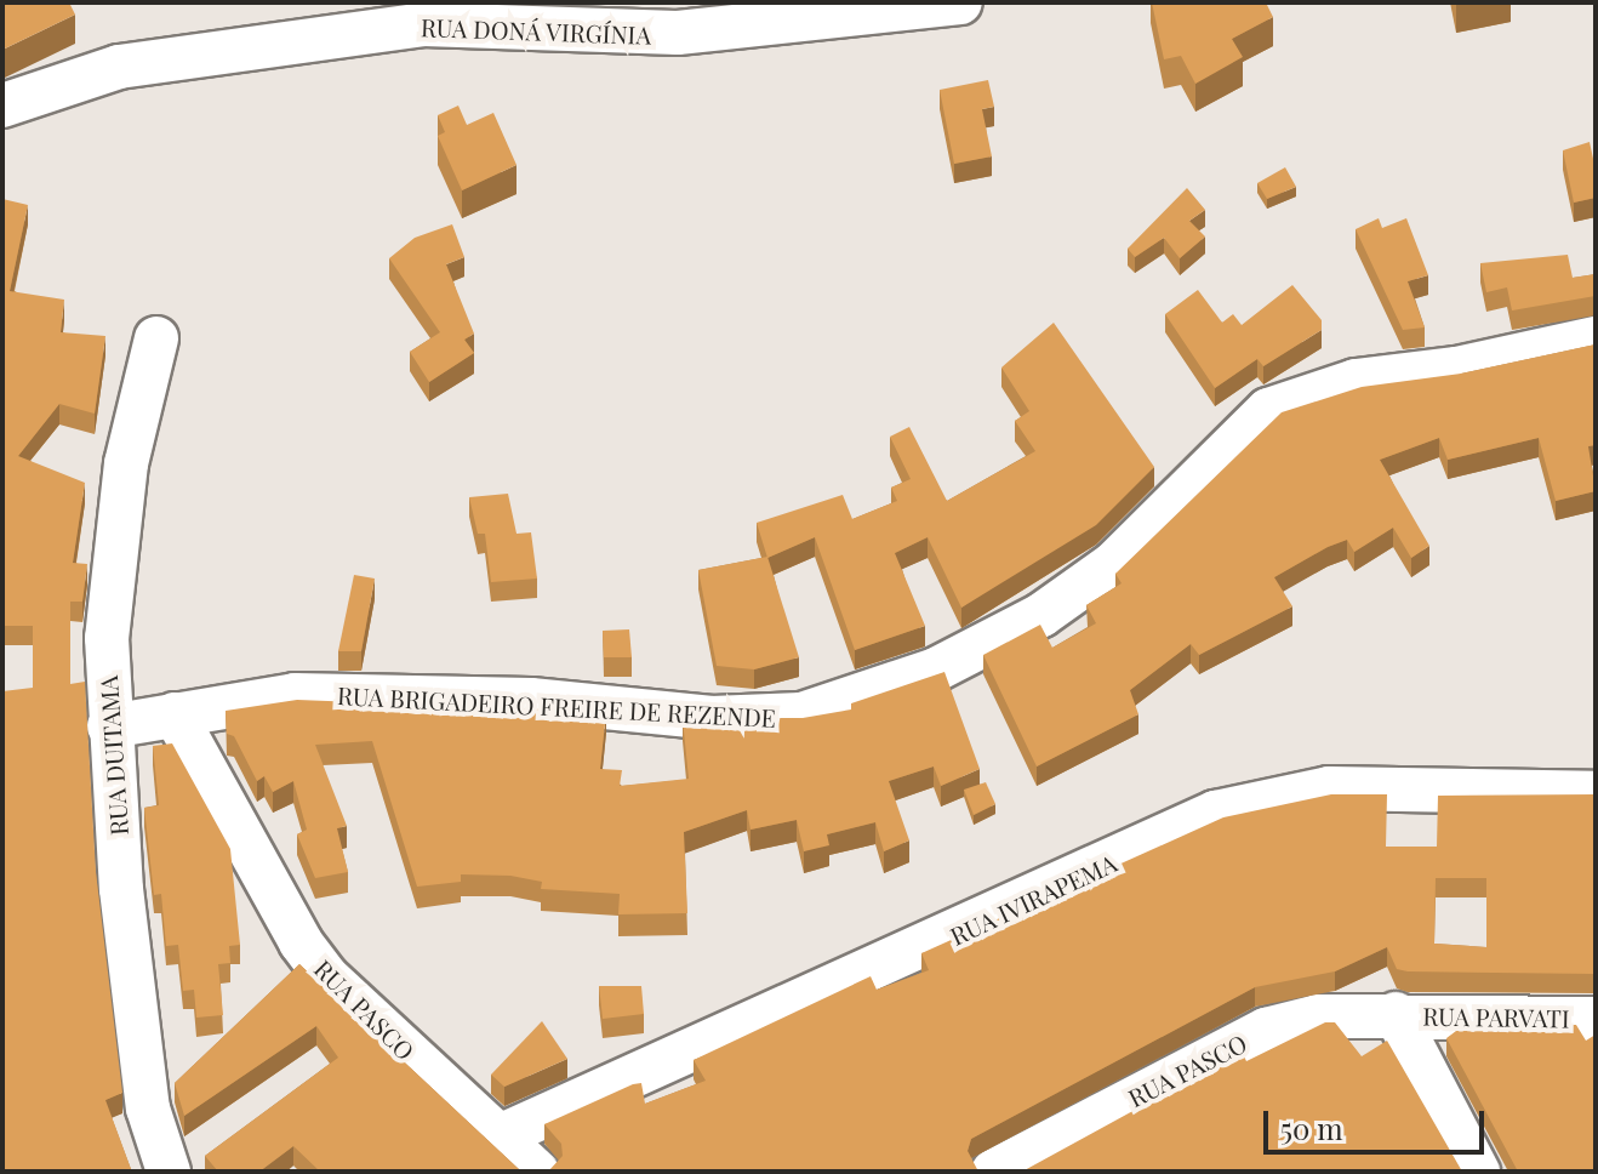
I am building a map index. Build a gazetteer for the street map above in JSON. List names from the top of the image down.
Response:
{
  "streets": {
    "street": [
      "RUA DONÁ VIRGÍNIA",
      "RUA BRIGADEIRO FREIRE DE REZENDE",
      "RUA DUITAMA",
      "RUA IVIRAPEMA",
      "RUA PASCO",
      "RUA PARVATI"
    ]
  },
  "crossings": [
    ["RUA BRIGADEIRO FREIRE DE REZENDE", "RUA DUITAMA"],
    ["RUA BRIGADEIRO FREIRE DE REZENDE", "RUA PASCO"],
    ["RUA IVIRAPEMA", "RUA PASCO"],
    ["RUA PASCO", "RUA PARVATI"]
  ],
  "scale_bar": "50 m"
}
